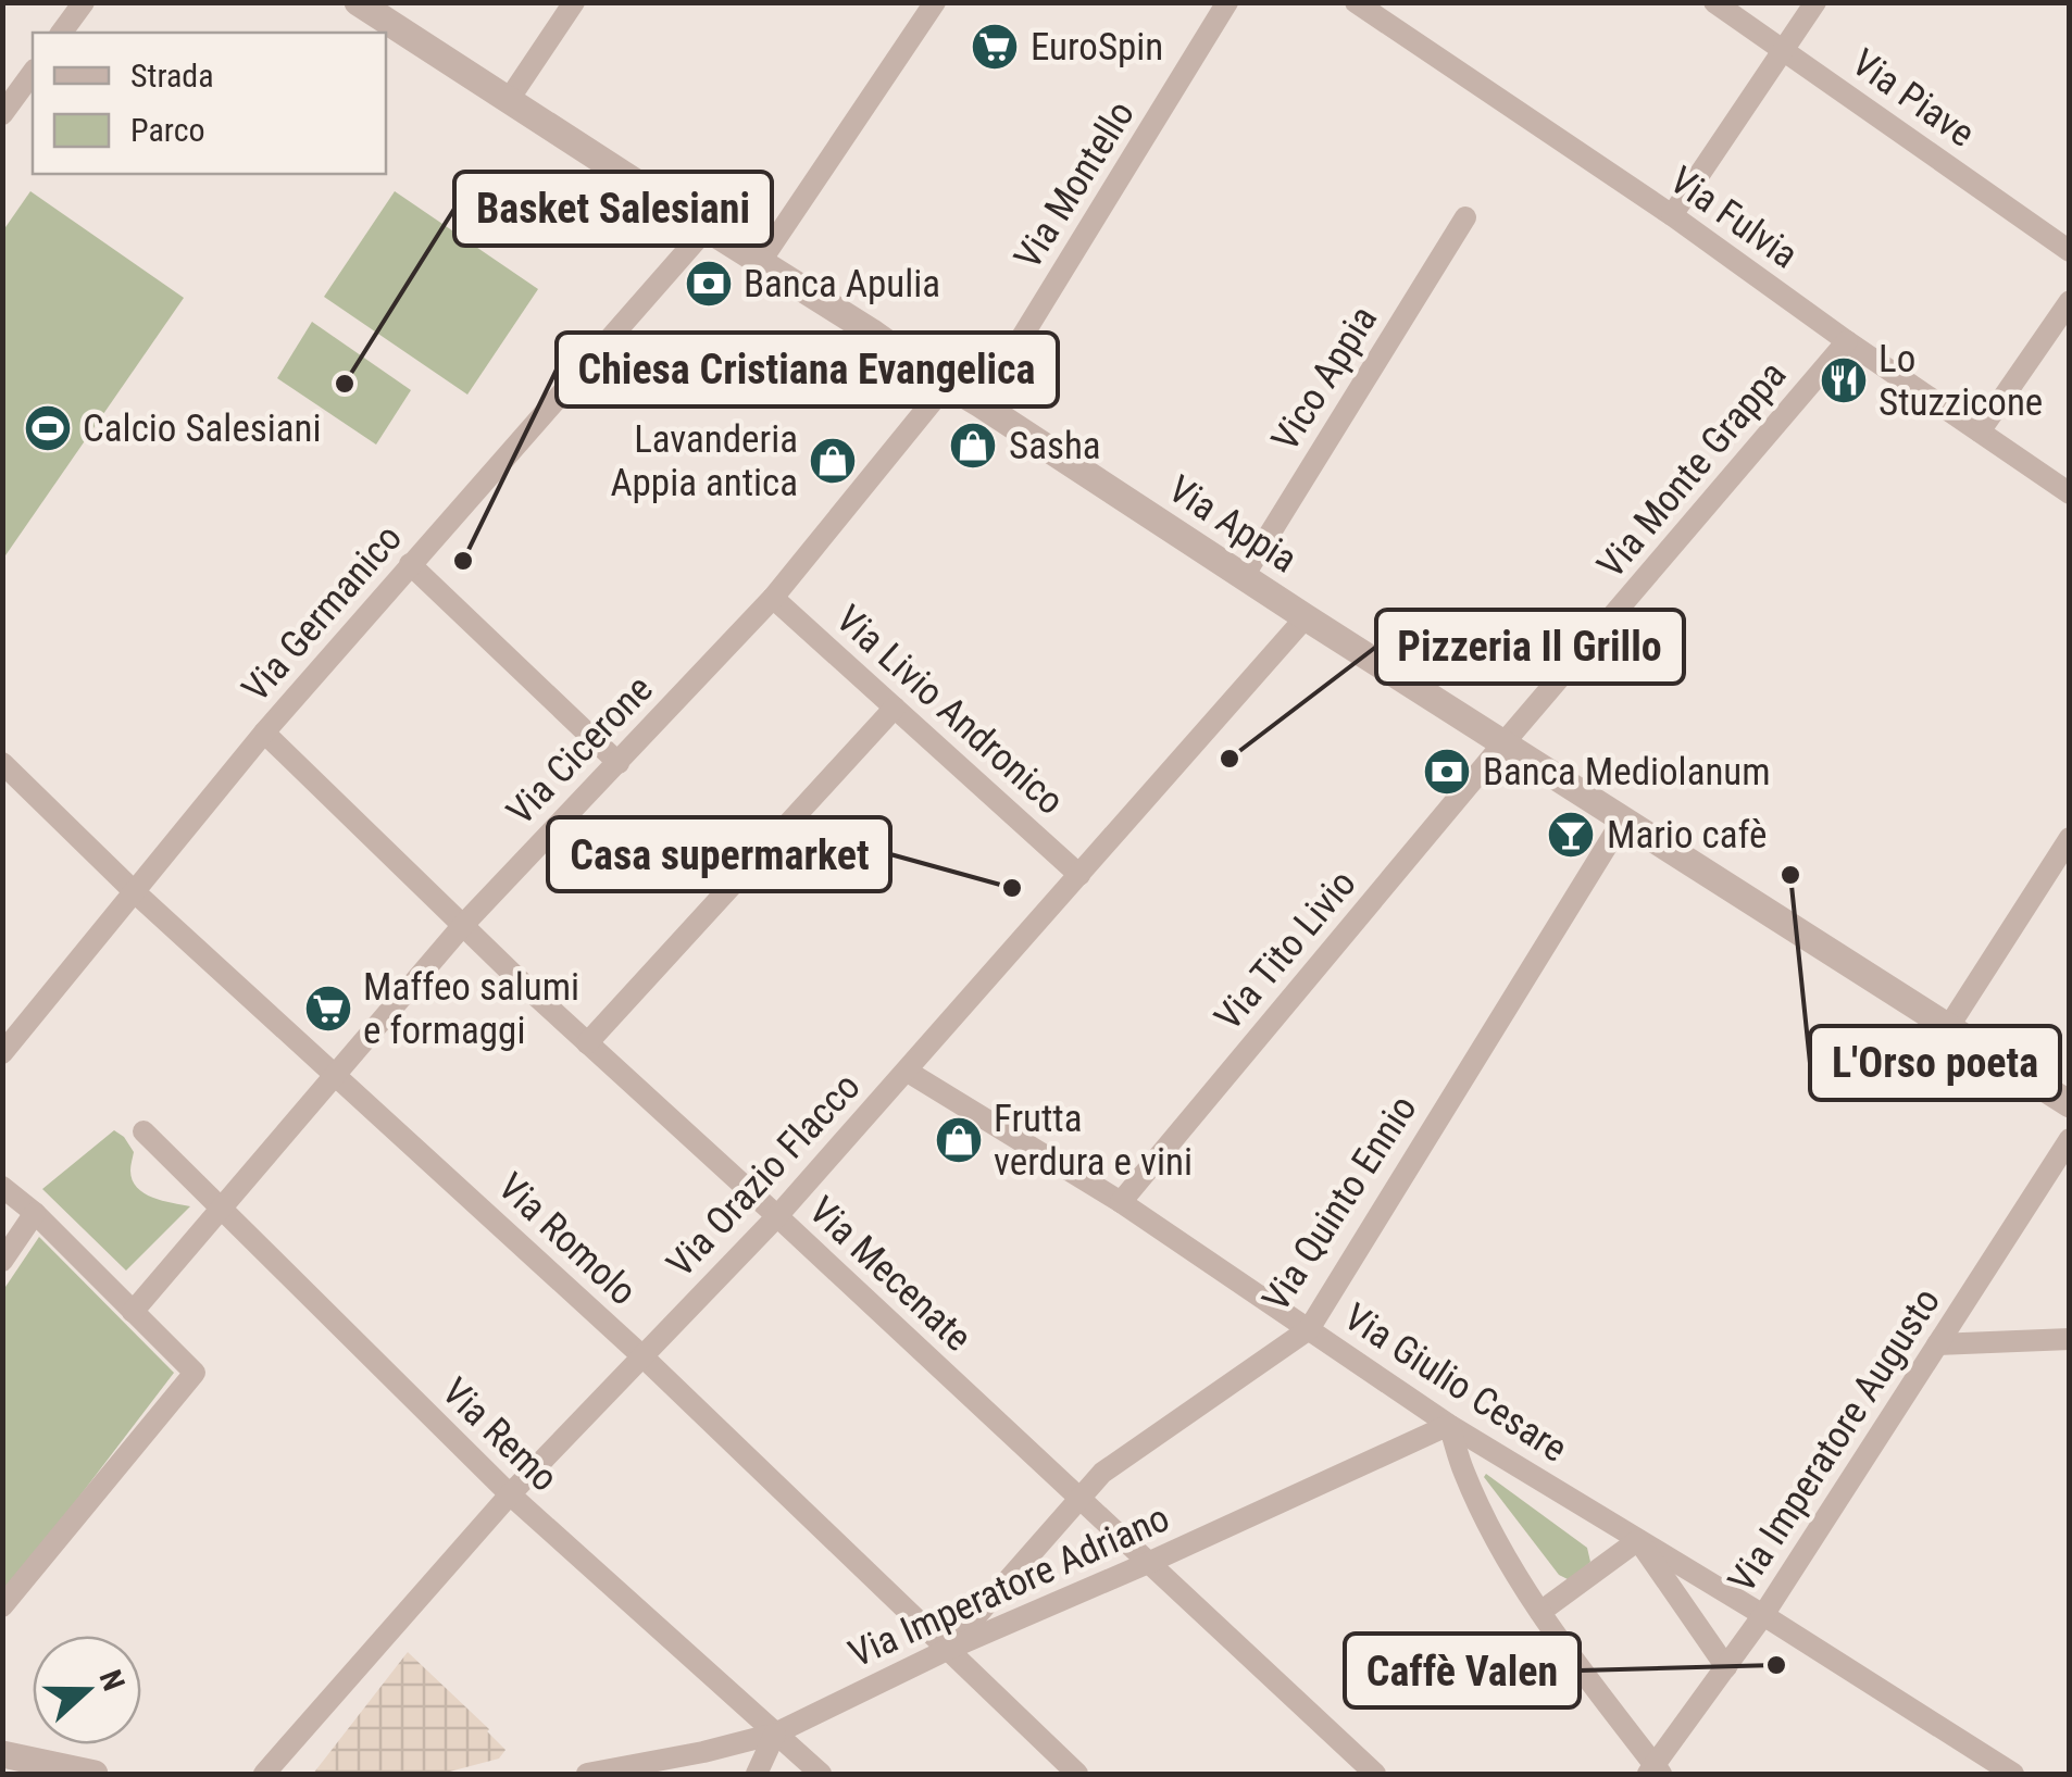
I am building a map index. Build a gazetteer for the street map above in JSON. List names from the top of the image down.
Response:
{
  "streets": {
    "street": [
      "Via Piave",
      "Via Montello",
      "Via Fulvia",
      "Vico Appia",
      "Via Monte Grappa",
      "Via Appia",
      "Via Germanico",
      "Via Livio Andronico",
      "Via Cicerone",
      "Via Tito Livio",
      "Via Orazio Flacco",
      "Via Quinto Ennio",
      "Via Romolo",
      "Via Mecenate",
      "Via Giulio Cesare",
      "Via Remo",
      "Via Imperatore Augusto",
      "Via Imperatore Adriano"
    ]
  },
  "crossings": [
    ["Via Montello", "Via Appia"],
    ["Via Fulvia", "Via Monte Grappa"],
    ["Vico Appia", "Via Appia"],
    ["Via Monte Grappa", "Via Appia"],
    ["Via Monte Grappa", "Via Tito Livio"],
    ["Via Appia", "Via Germanico"],
    ["Via Appia", "Via Cicerone"],
    ["Via Appia", "Via Tito Livio"],
    ["Via Appia", "Via Orazio Flacco"],
    ["Via Appia", "Via Quinto Ennio"],
    ["Via Germanico", "Via Romolo"],
    ["Via Germanico", "Via Mecenate"],
    ["Via Livio Andronico", "Via Cicerone"],
    ["Via Livio Andronico", "Via Orazio Flacco"],
    ["Via Cicerone", "Via Romolo"],
    ["Via Cicerone", "Via Mecenate"],
    ["Via Cicerone", "Via Remo"],
    ["Via Tito Livio", "Via Giulio Cesare"],
    ["Via Orazio Flacco", "Via Romolo"],
    ["Via Orazio Flacco", "Via Mecenate"],
    ["Via Orazio Flacco", "Via Giulio Cesare"],
    ["Via Orazio Flacco", "Via Remo"],
    ["Via Quinto Ennio", "Via Romolo"],
    ["Via Quinto Ennio", "Via Mecenate"],
    ["Via Quinto Ennio", "Via Giulio Cesare"],
    ["Via Quinto Ennio", "Via Imperatore Adriano"],
    ["Via Romolo", "Via Imperatore Adriano"],
    ["Via Mecenate", "Via Imperatore Adriano"],
    ["Via Giulio Cesare", "Via Imperatore Augusto"],
    ["Via Giulio Cesare", "Via Imperatore Adriano"],
    ["Via Remo", "Via Imperatore Adriano"]
  ],
  "places": {
    "supermarket": ["EuroSpin", "Maffeo salumi e formaggi"],
    "bank": ["Banca Apulia", "Banca Mediolanum"],
    "restaurant": ["Lo Stuzzicone"],
    "other": [
      "Basket Salesiani",
      "Chiesa Cristiana Evangelica",
      "Pizzeria Il Grillo",
      "L'Orso poeta",
      "Casa supermarket",
      "Caffè Valen"
    ],
    "sports": ["Calcio Salesiani"],
    "shop": ["Sasha", "Lavanderia Appia antica", "Frutta verdura e vini"],
    "bar": ["Mario cafè"]
  },
  "legend": ["Strada", "Parco"],
  "north": "right"
}
